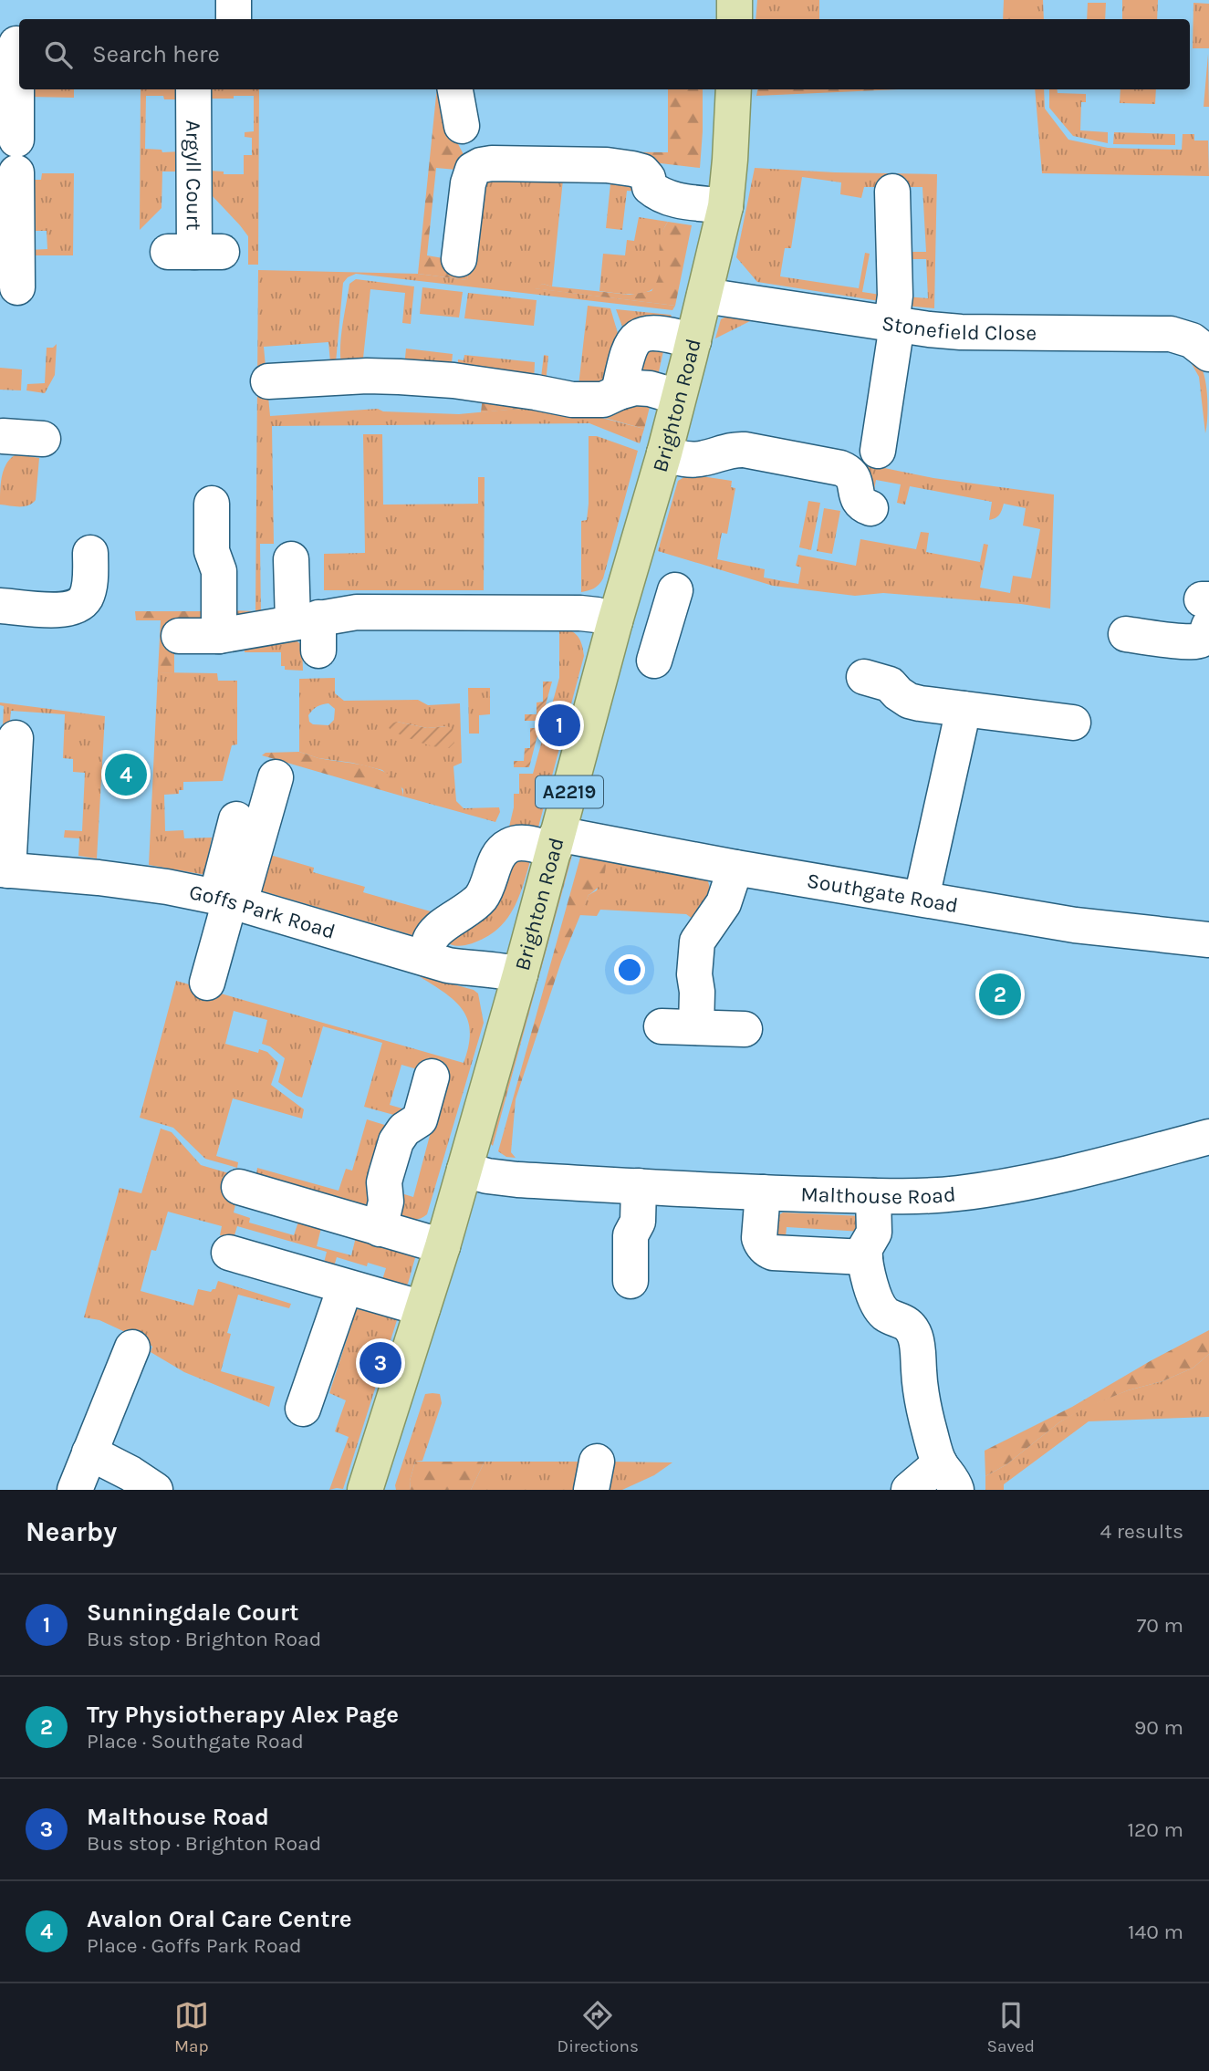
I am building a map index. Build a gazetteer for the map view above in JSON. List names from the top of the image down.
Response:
{
  "streets": {
    "main road": ["Brighton Road", "A2219"],
    "street": [
      "Argyll Court",
      "Stonefield Close",
      "Southgate Road",
      "Goffs Park Road",
      "Malthouse Road"
    ]
  },
  "crossings": [
    ["Stonefield Close", "Brighton Road"],
    ["Brighton Road", "Southgate Road"],
    ["Brighton Road", "Goffs Park Road"],
    ["Brighton Road", "Malthouse Road"],
    ["Southgate Road", "Goffs Park Road"]
  ],
  "page": {
    "search": "Search here",
    "pins": [
      "1",
      "4",
      "2",
      "3"
    ],
    "heading": ["Nearby", "4 results"],
    "list": [
      {
        "mark": "1",
        "name": "Sunningdale Court",
        "note": "Bus stop · Brighton Road",
        "value": "70 m"
      },
      {
        "mark": "2",
        "name": "Try Physiotherapy Alex Page",
        "note": "Place · Southgate Road",
        "value": "90 m"
      },
      {
        "mark": "3",
        "name": "Malthouse Road",
        "note": "Bus stop · Brighton Road",
        "value": "120 m"
      },
      {
        "mark": "4",
        "name": "Avalon Oral Care Centre",
        "note": "Place · Goffs Park Road",
        "value": "140 m"
      }
    ],
    "nav": ["Map", "Directions", "Saved"]
  }
}
